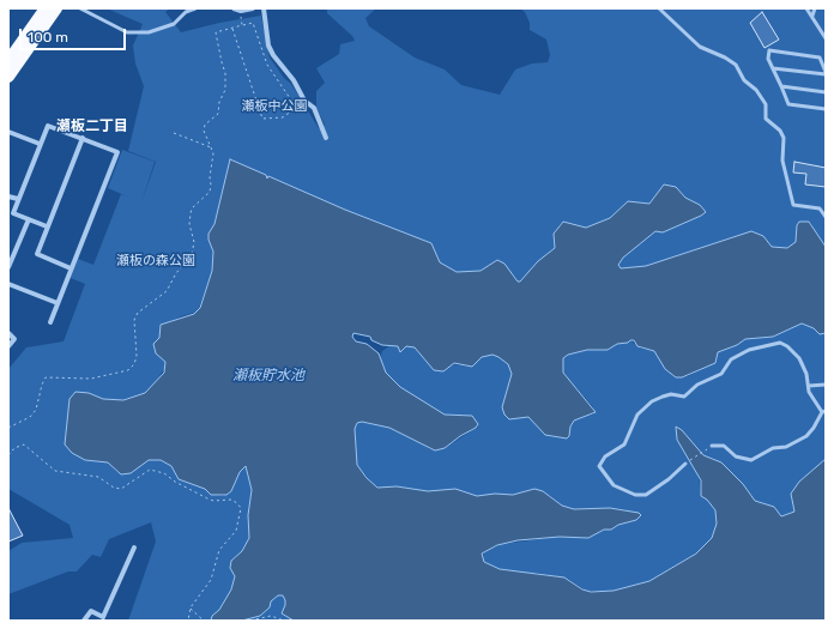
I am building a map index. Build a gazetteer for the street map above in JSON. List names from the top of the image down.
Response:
{
  "districts": ["瀬板二丁目"],
  "water": ["瀬板貯水池"],
  "parks": ["瀬板中公園", "瀬板の森公園"],
  "scale_bar": "100 m"
}
